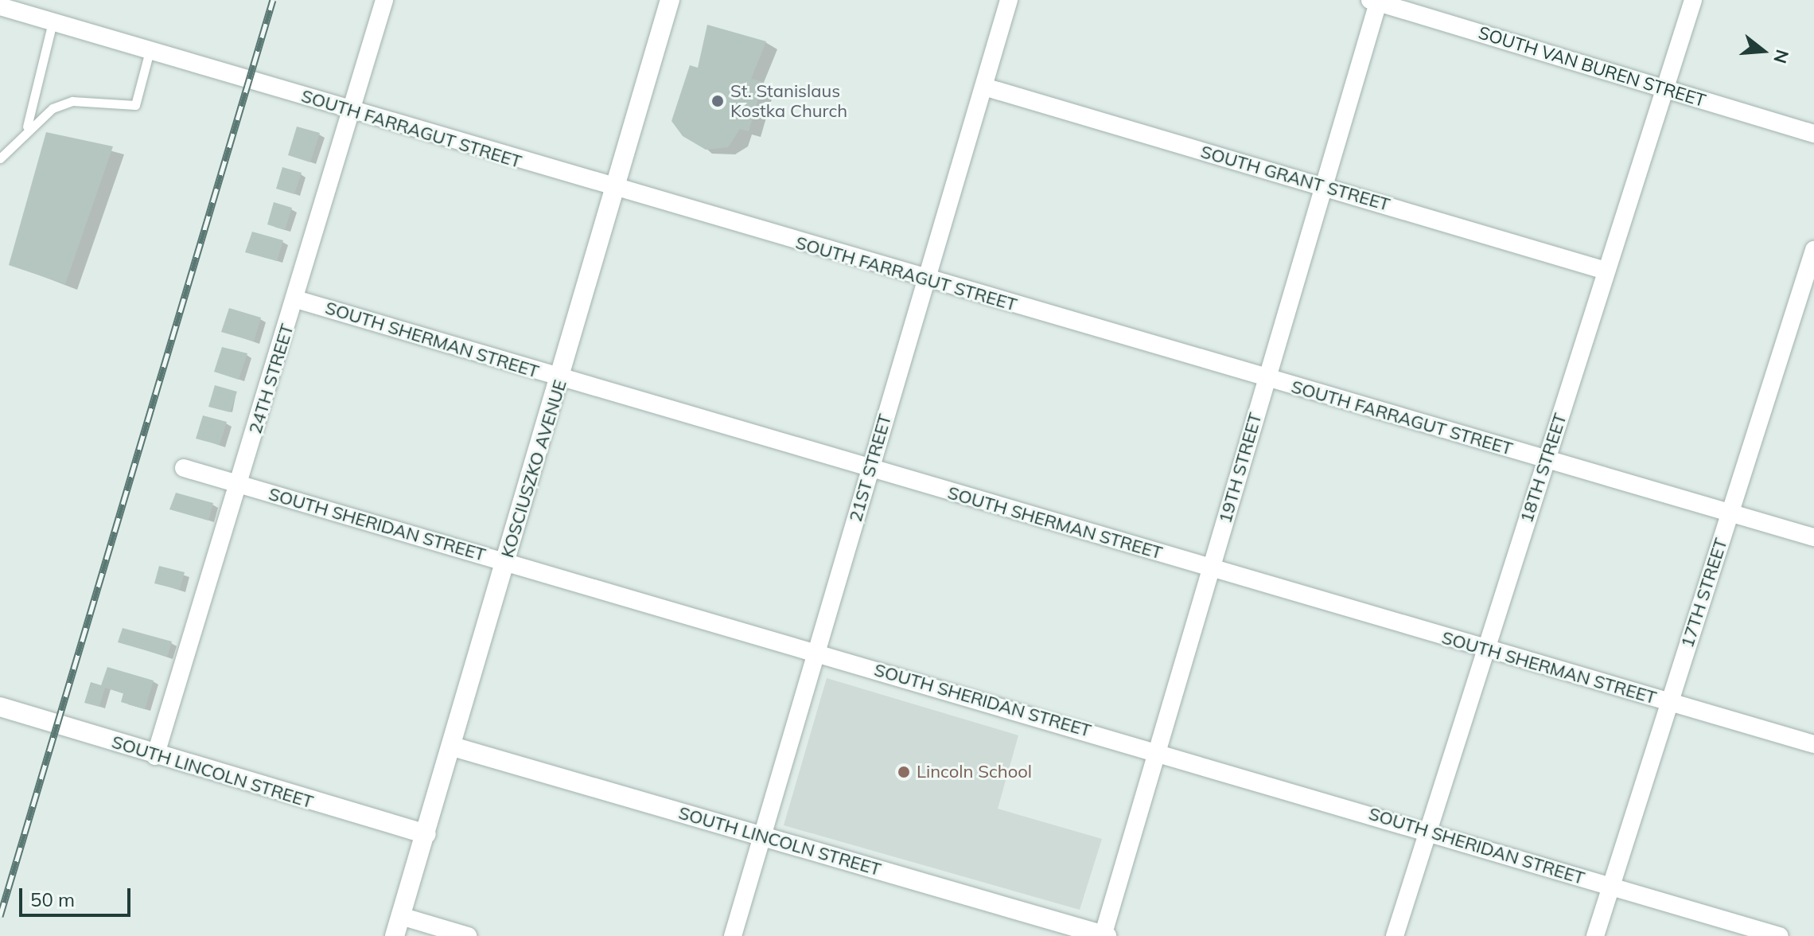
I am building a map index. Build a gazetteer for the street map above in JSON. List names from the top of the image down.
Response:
{
  "streets": {
    "street": [
      "SOUTH VAN BUREN STREET",
      "SOUTH FARRAGUT STREET",
      "SOUTH GRANT STREET",
      "SOUTH SHERMAN STREET",
      "24TH STREET",
      "21ST STREET",
      "19TH STREET",
      "18TH STREET",
      "KOSCIUSZKO AVENUE",
      "SOUTH SHERIDAN STREET",
      "17TH STREET",
      "SOUTH LINCOLN STREET"
    ]
  },
  "crossings": [
    ["SOUTH VAN BUREN STREET", "19TH STREET"],
    ["SOUTH VAN BUREN STREET", "18TH STREET"],
    ["SOUTH FARRAGUT STREET", "24TH STREET"],
    ["SOUTH FARRAGUT STREET", "21ST STREET"],
    ["SOUTH FARRAGUT STREET", "19TH STREET"],
    ["SOUTH FARRAGUT STREET", "18TH STREET"],
    ["SOUTH FARRAGUT STREET", "KOSCIUSZKO AVENUE"],
    ["SOUTH FARRAGUT STREET", "17TH STREET"],
    ["SOUTH GRANT STREET", "21ST STREET"],
    ["SOUTH GRANT STREET", "19TH STREET"],
    ["SOUTH GRANT STREET", "18TH STREET"],
    ["SOUTH SHERMAN STREET", "24TH STREET"],
    ["SOUTH SHERMAN STREET", "21ST STREET"],
    ["SOUTH SHERMAN STREET", "19TH STREET"],
    ["SOUTH SHERMAN STREET", "18TH STREET"],
    ["SOUTH SHERMAN STREET", "KOSCIUSZKO AVENUE"],
    ["SOUTH SHERMAN STREET", "17TH STREET"],
    ["24TH STREET", "SOUTH SHERIDAN STREET"],
    ["24TH STREET", "SOUTH LINCOLN STREET"],
    ["21ST STREET", "SOUTH SHERIDAN STREET"],
    ["21ST STREET", "SOUTH LINCOLN STREET"],
    ["19TH STREET", "SOUTH SHERIDAN STREET"],
    ["19TH STREET", "SOUTH LINCOLN STREET"],
    ["18TH STREET", "SOUTH SHERIDAN STREET"],
    ["KOSCIUSZKO AVENUE", "SOUTH SHERIDAN STREET"],
    ["KOSCIUSZKO AVENUE", "SOUTH LINCOLN STREET"],
    ["SOUTH SHERIDAN STREET", "17TH STREET"]
  ],
  "places": ["St. Stanislaus Kostka Church", "Lincoln School"],
  "scale_bar": "50 m",
  "north": "right"
}
